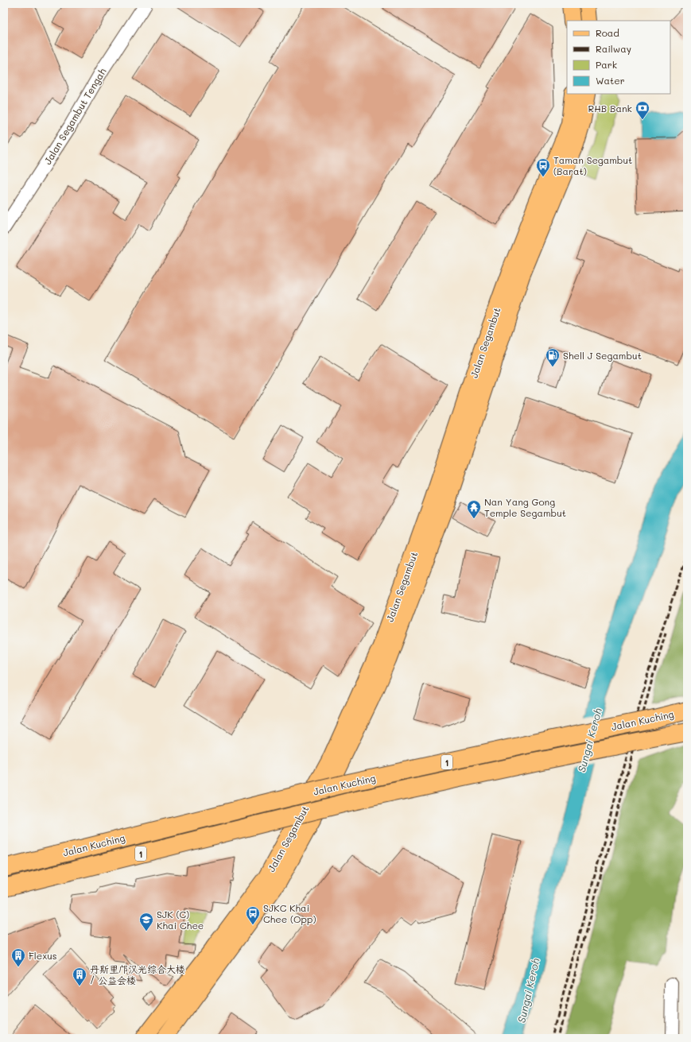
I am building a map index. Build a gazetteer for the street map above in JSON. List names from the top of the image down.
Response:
{
  "streets": {
    "highway": ["Jalan Kuching", "1"],
    "main road": ["Jalan Segambut"],
    "street": ["Jalan Segambut Tengah"]
  },
  "water": ["Sungai Keroh"],
  "places": {
    "bank": ["RHB Bank"],
    "bus stop": ["Taman Segambut (Barat)", "SJKC Khai Chee (Opp)"],
    "fuel station": ["Shell J Segambut"],
    "temple": ["Nan Yang Gong Temple Segambut"],
    "school or university": ["SJK (C) Khai Chee"],
    "building": ["Flexus", "丹斯里邝汉光综合大楼 / 公益会楼"]
  },
  "legend": [
    "Road",
    "Railway",
    "Park",
    "Water"
  ]
}
